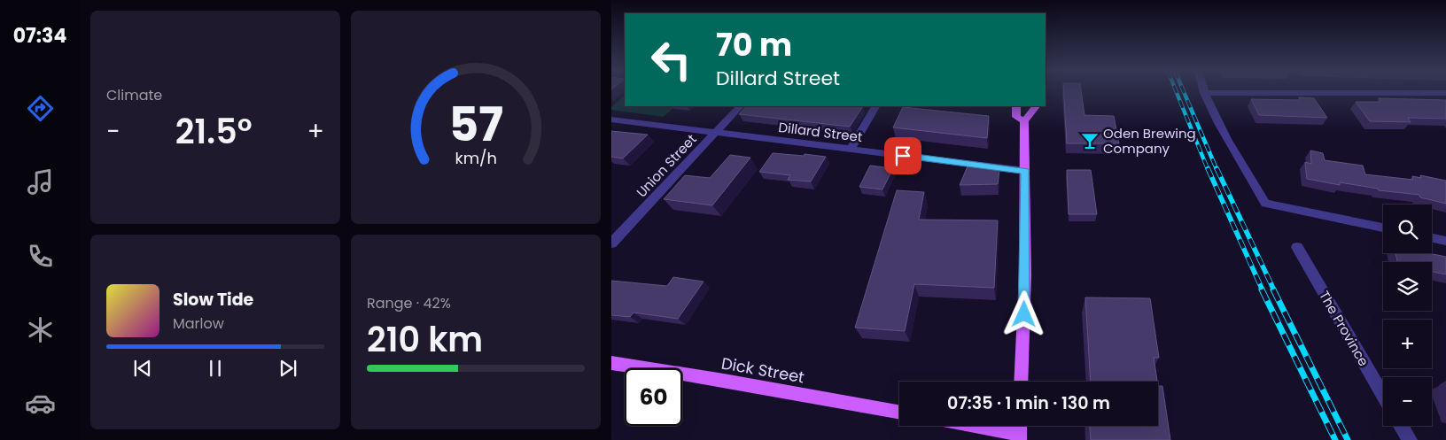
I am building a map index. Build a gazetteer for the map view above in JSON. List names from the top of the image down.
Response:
{
  "streets": {
    "main road": ["Dick Street"],
    "street": ["Dillard Street", "Union Street", "The Province"]
  },
  "crossings": [
    ["Dillard Street", "Union Street"]
  ],
  "places": {
    "bar": ["Oden Brewing Company"]
  },
  "page": {
    "tabs": "07:34",
    "tile": [
      "Climate",
      ["Range · 42%", "210 km"]
    ],
    "turn": ["70 m", "Dillard Street"],
    "heat": ["−", "21.5°", "+"],
    "map_buttons": ["+", "−"],
    "song": ["Slow Tide", "Marlow"],
    "limit": "60",
    "trip": "07:35 · 1 min · 130 m",
    "gauge": ["57", "km/h"]
  }
}
